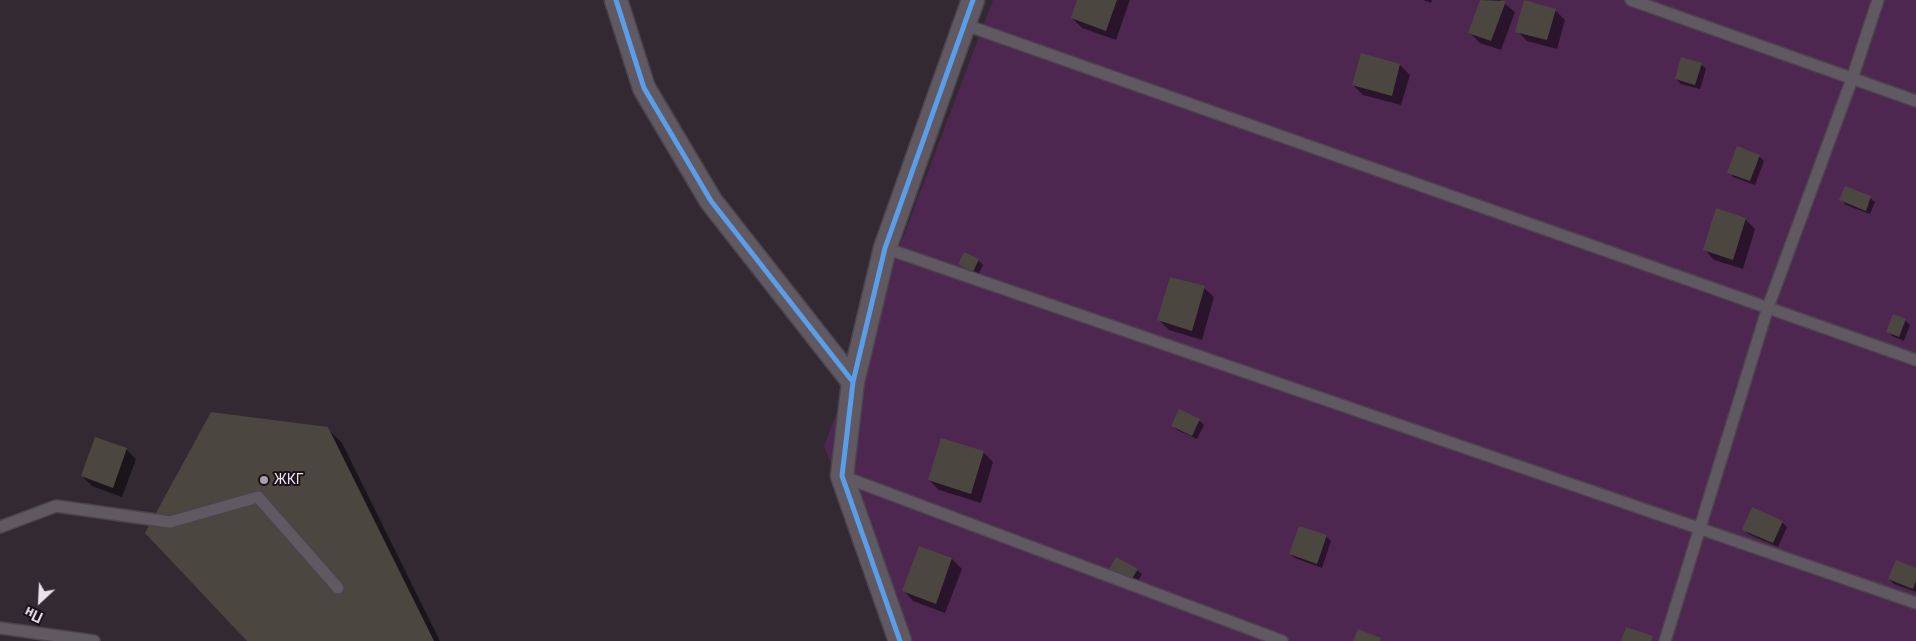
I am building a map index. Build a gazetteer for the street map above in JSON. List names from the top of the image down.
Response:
{
  "places": ["ЖКГ"],
  "north": "bottom left"
}
